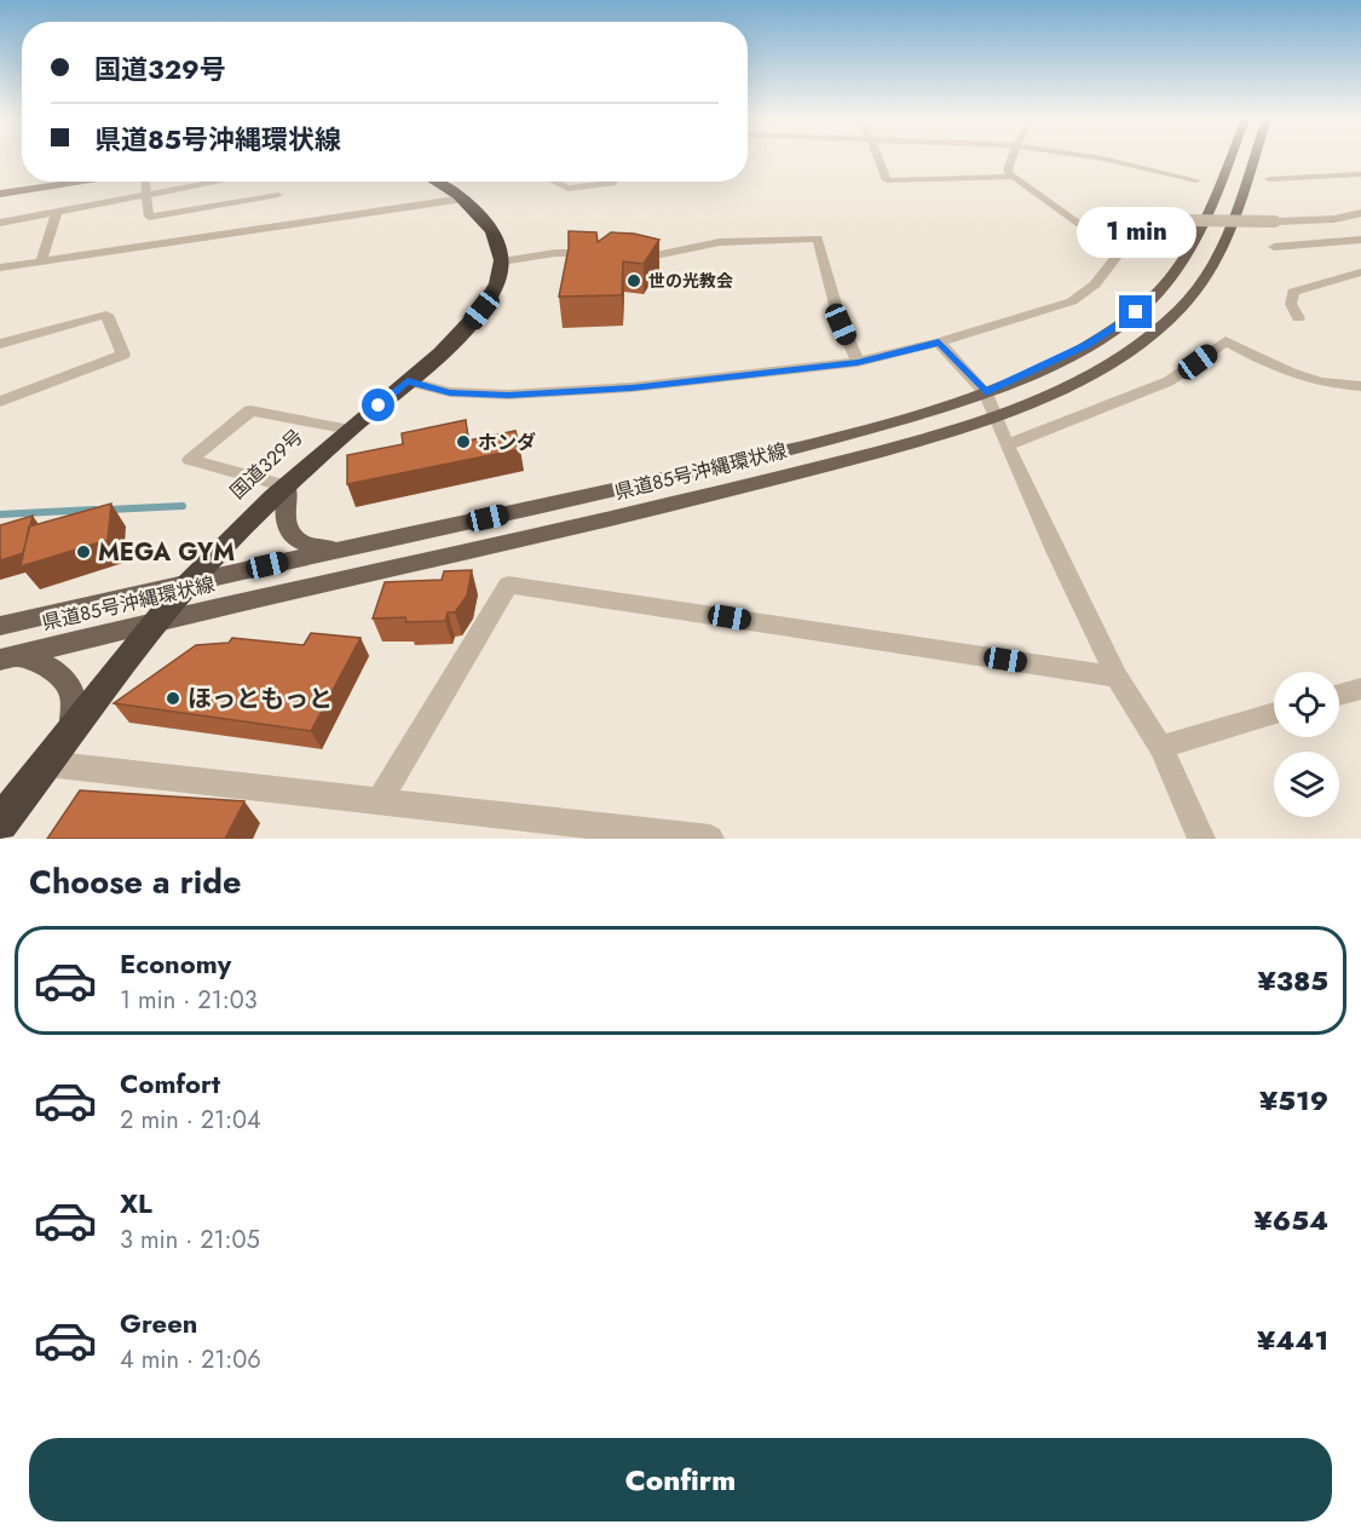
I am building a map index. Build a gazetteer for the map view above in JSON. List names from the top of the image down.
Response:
{
  "streets": {
    "highway": ["国道329号"],
    "main road": ["県道85号沖縄環状線"]
  },
  "crossings": [
    ["国道329号", "県道85号沖縄環状線"]
  ],
  "places": [
    "世の光教会",
    "ホンダ",
    "MEGA GYM",
    "ほっともっと"
  ],
  "page": {
    "banner": ["国道329号", "県道85号沖縄環状線"],
    "bubble": "1 min",
    "heading": "Choose a ride",
    "list": [
      {
        "name": "Economy",
        "note": "1 min · 21:03",
        "value": "¥385"
      },
      {
        "name": "Comfort",
        "note": "2 min · 21:04",
        "value": "¥519"
      },
      {
        "name": "XL",
        "note": "3 min · 21:05",
        "value": "¥654"
      },
      {
        "name": "Green",
        "note": "4 min · 21:06",
        "value": "¥441"
      }
    ],
    "buttons": "Confirm"
  }
}
